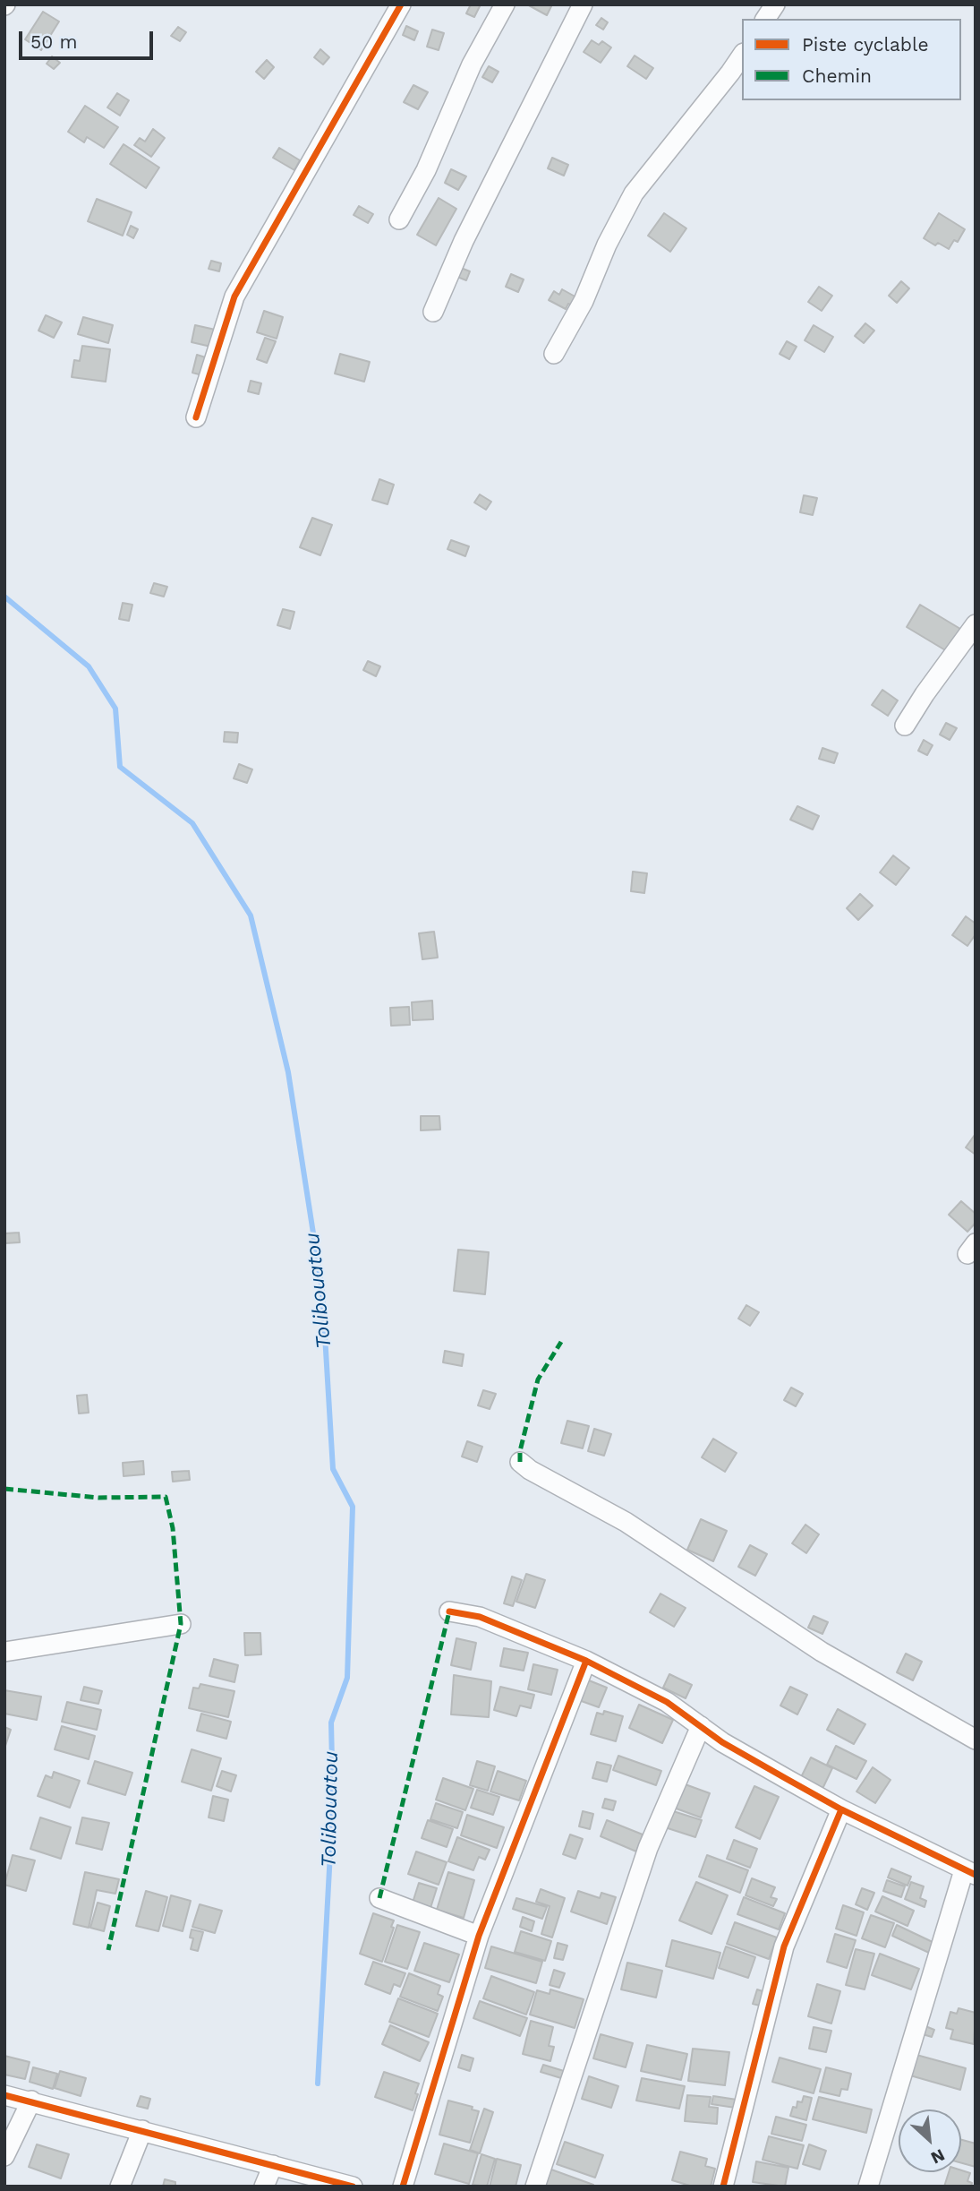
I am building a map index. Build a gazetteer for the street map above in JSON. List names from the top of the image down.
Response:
{
  "water": ["Tolibouatou"],
  "legend": ["Piste cyclable", "Chemin"],
  "scale_bar": "50 m",
  "north": "bottom right"
}
